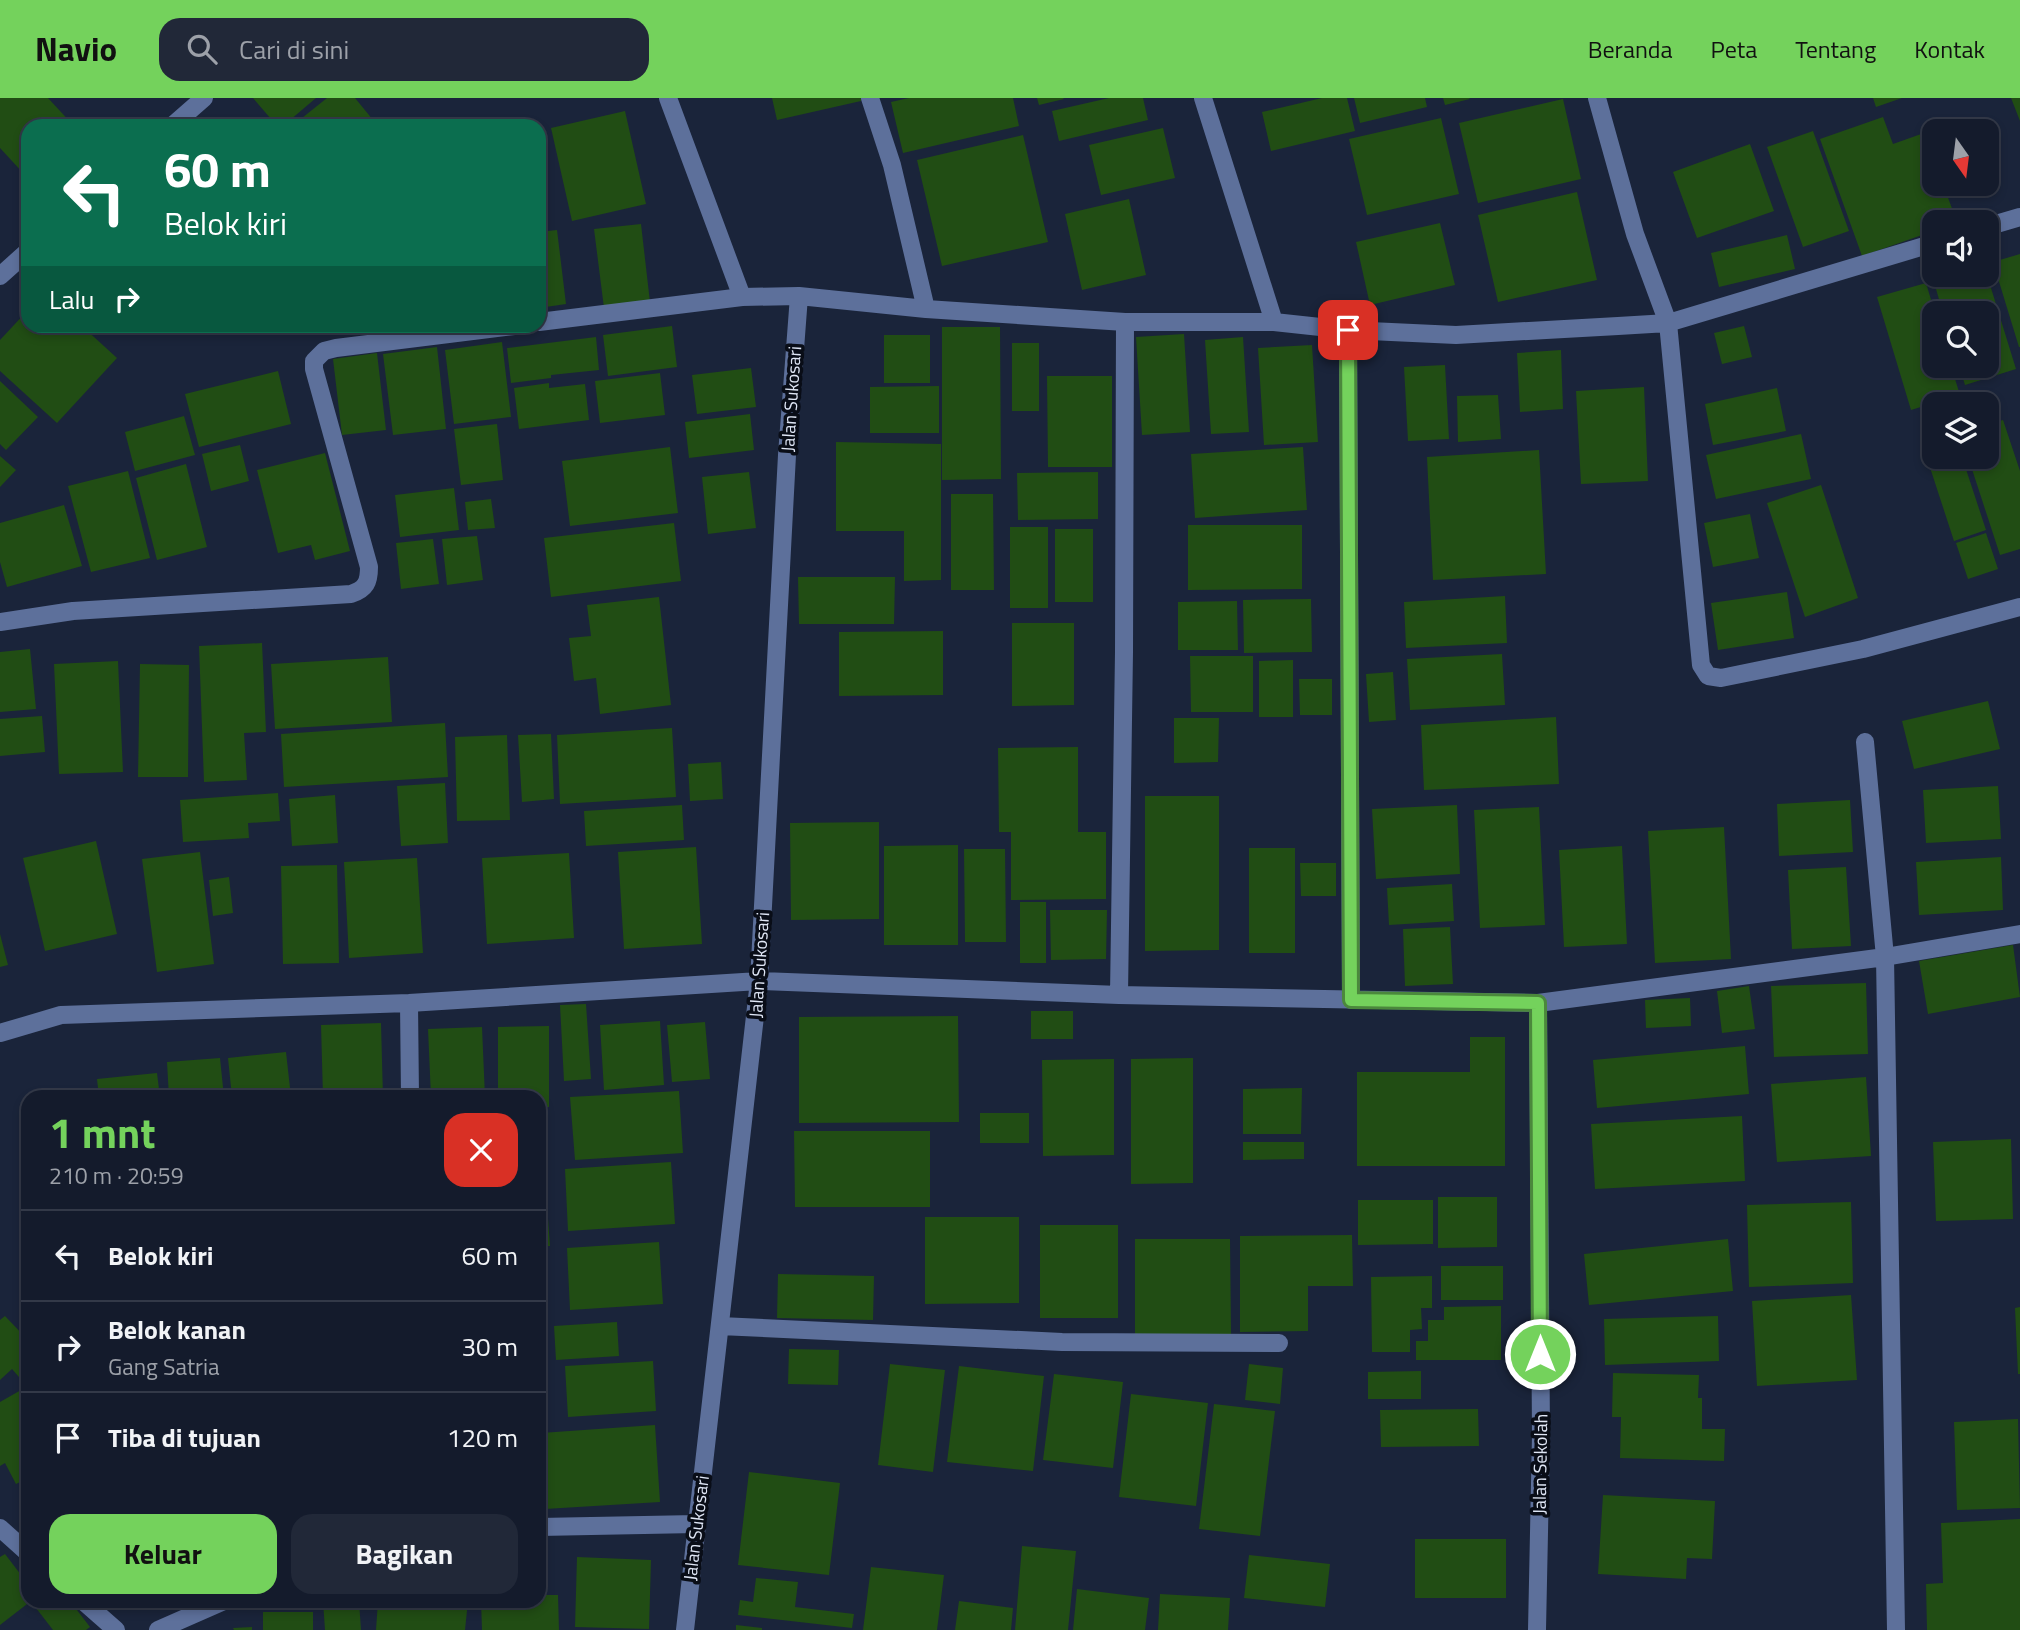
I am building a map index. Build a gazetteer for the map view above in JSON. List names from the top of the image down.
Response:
{
  "streets": {
    "street": ["Jalan Sukosari", "Jalan Sekolah"]
  },
  "north": "bottom",
  "page": {
    "header": "Navio",
    "search": "Cari di sini",
    "nav": [
      "Beranda",
      "Peta",
      "Tentang",
      "Kontak"
    ],
    "turn": ["60 m", "Belok kiri"],
    "then": "Lalu",
    "heading": ["1 mnt", "210 m · 20:59"],
    "list": [
      {
        "name": "Belok kiri",
        "value": "60 m"
      },
      {
        "name": "Belok kanan",
        "note": "Gang Satria",
        "value": "30 m"
      },
      {
        "name": "Tiba di tujuan",
        "value": "120 m"
      }
    ],
    "buttons": ["Keluar", "Bagikan"]
  }
}
